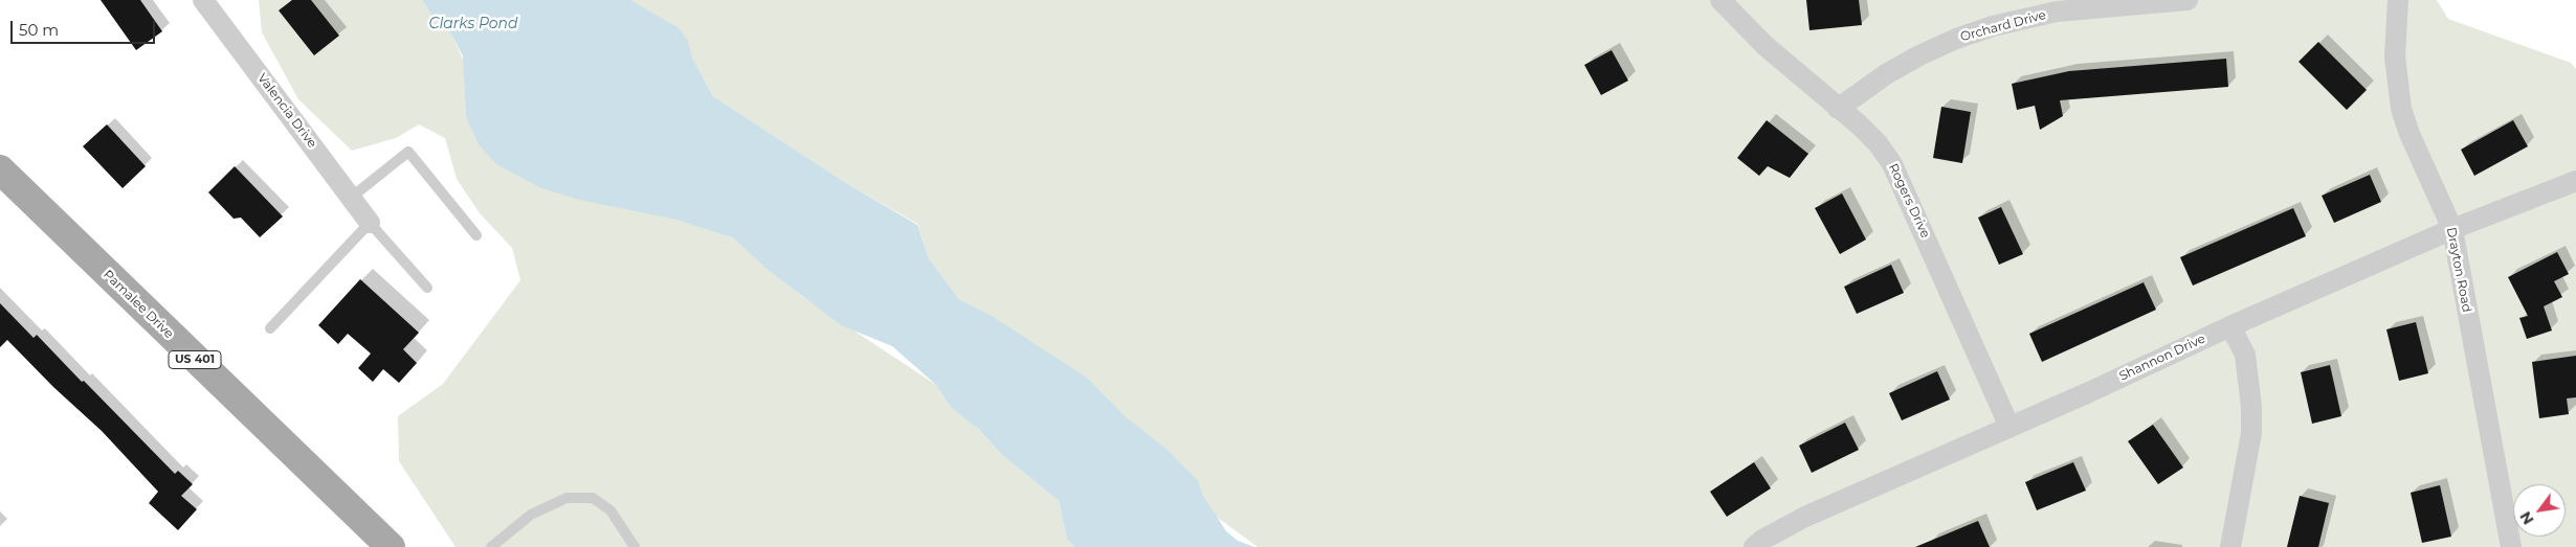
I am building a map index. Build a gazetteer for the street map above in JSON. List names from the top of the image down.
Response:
{
  "streets": {
    "main road": ["Pamalee Drive", "US 401"],
    "street": [
      "Orchard Drive",
      "Valencia Drive",
      "Rogers Drive",
      "Drayton Road",
      "Shannon Drive"
    ]
  },
  "crossings": [
    ["Orchard Drive", "Rogers Drive"],
    ["Rogers Drive", "Shannon Drive"],
    ["Drayton Road", "Shannon Drive"]
  ],
  "water": ["Clarks Pond"],
  "scale_bar": "50 m",
  "north": "bottom left"
}
